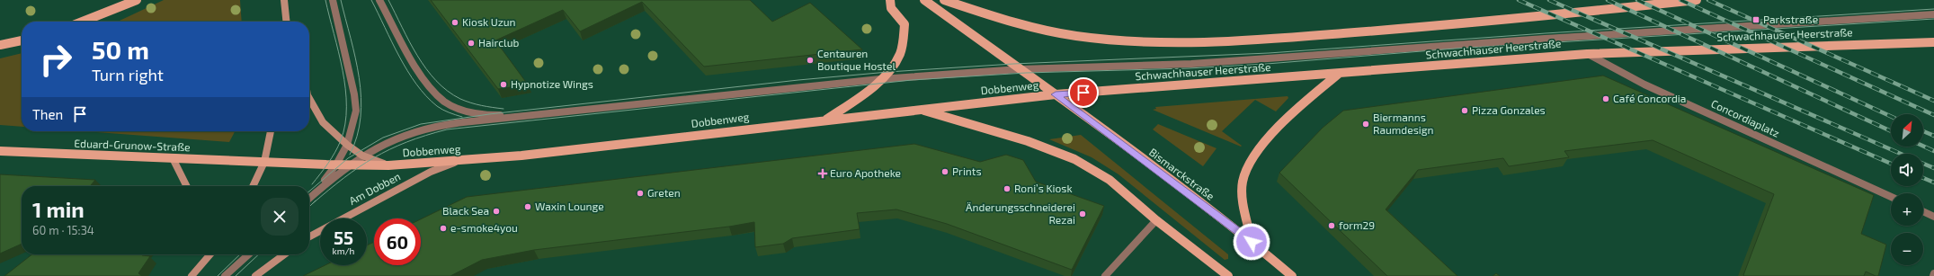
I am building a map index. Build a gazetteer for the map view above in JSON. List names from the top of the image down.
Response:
{
  "streets": {
    "main road": [
      "Schwachhauser Heerstraße",
      "Dobbenweg",
      "Eduard-Grunow-Straße",
      "Bismarckstraße"
    ],
    "street": ["Concordiaplatz", "Am Dobben"]
  },
  "crossings": [
    ["Schwachhauser Heerstraße", "Dobbenweg"],
    ["Schwachhauser Heerstraße", "Concordiaplatz"],
    ["Schwachhauser Heerstraße", "Bismarckstraße"],
    ["Dobbenweg", "Eduard-Grunow-Straße"],
    ["Dobbenweg", "Bismarckstraße"],
    ["Dobbenweg", "Am Dobben"]
  ],
  "places": {
    "transit": ["Parkstraße"],
    "other": [
      "Kiosk Uzun",
      "Hairclub",
      "Centauren Boutique Hostel",
      "Hypnotize Wings",
      "Café Concordia",
      "Pizza Gonzales",
      "Biermanns Raumdesign",
      "Prints",
      "Roniʼs Kiosk",
      "Greten",
      "Waxin Lounge",
      "Black Sea",
      "Änderungsschneiderei Rezai",
      "form29",
      "e-smoke4you"
    ],
    "health": ["Euro Apotheke"]
  },
  "north": "top right",
  "page": {
    "turn": ["50 m", "Turn right"],
    "then": "Then",
    "map_buttons": ["+", "−"],
    "heading": ["1 min", "60 m · 15:34"],
    "speed": "55 km/h",
    "limit": "60"
  }
}
